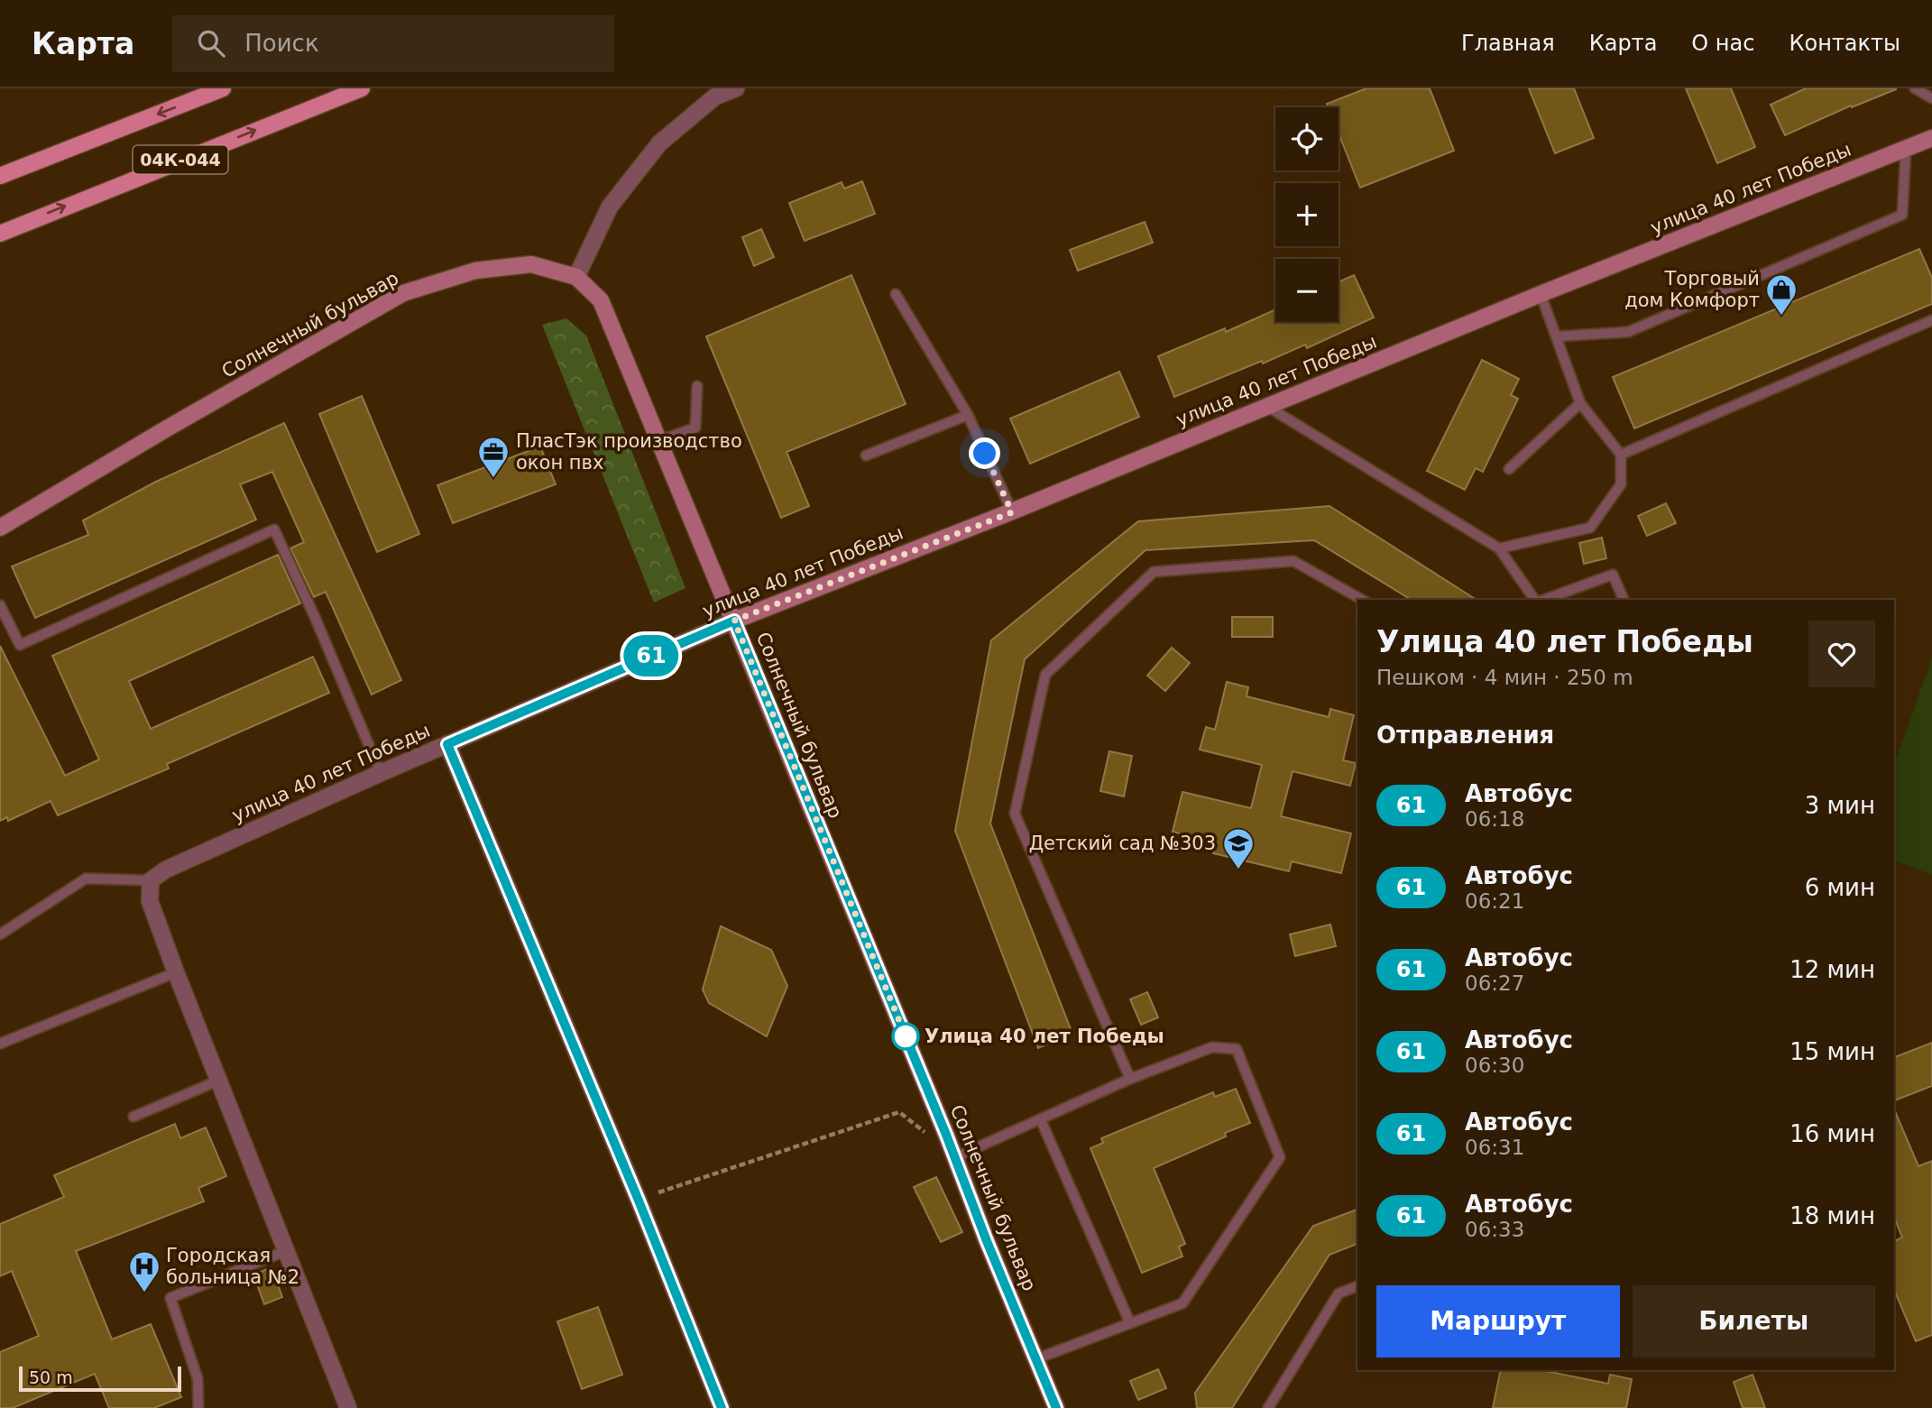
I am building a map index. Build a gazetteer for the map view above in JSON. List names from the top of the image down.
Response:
{
  "streets": {
    "main road": ["04К-044", "улица 40 лет Победы", "Солнечный бульвар"]
  },
  "crossings": [
    ["улица 40 лет Победы", "Солнечный бульвар"]
  ],
  "places": {
    "shop": ["Торговый дом Комфорт"],
    "office": ["ПласТэк производство окон пвх"],
    "school or university": ["Детский сад №303"],
    "other": ["Улица 40 лет Победы"],
    "hospital": ["Городская больница №2"]
  },
  "lines": ["bus line 61"],
  "scale_bar": "50 m",
  "page": {
    "header": "Карта",
    "search": "Поиск",
    "nav": [
      "Главная",
      "Карта",
      "О нас",
      "Контакты"
    ],
    "on_map": "61",
    "map_buttons": ["+", "−"],
    "heading": [
      ["Улица 40 лет Победы", "Пешком · 4 мин · 250 m"],
      "Отправления"
    ],
    "list": [
      {
        "mark": "61",
        "name": "Автобус",
        "note": "06:18",
        "value": "3 мин"
      },
      {
        "mark": "61",
        "name": "Автобус",
        "note": "06:21",
        "value": "6 мин"
      },
      {
        "mark": "61",
        "name": "Автобус",
        "note": "06:27",
        "value": "12 мин"
      },
      {
        "mark": "61",
        "name": "Автобус",
        "note": "06:30",
        "value": "15 мин"
      },
      {
        "mark": "61",
        "name": "Автобус",
        "note": "06:31",
        "value": "16 мин"
      },
      {
        "mark": "61",
        "name": "Автобус",
        "note": "06:33",
        "value": "18 мин"
      }
    ],
    "buttons": ["Маршрут", "Билеты"],
    "scale": "50 m"
  }
}
